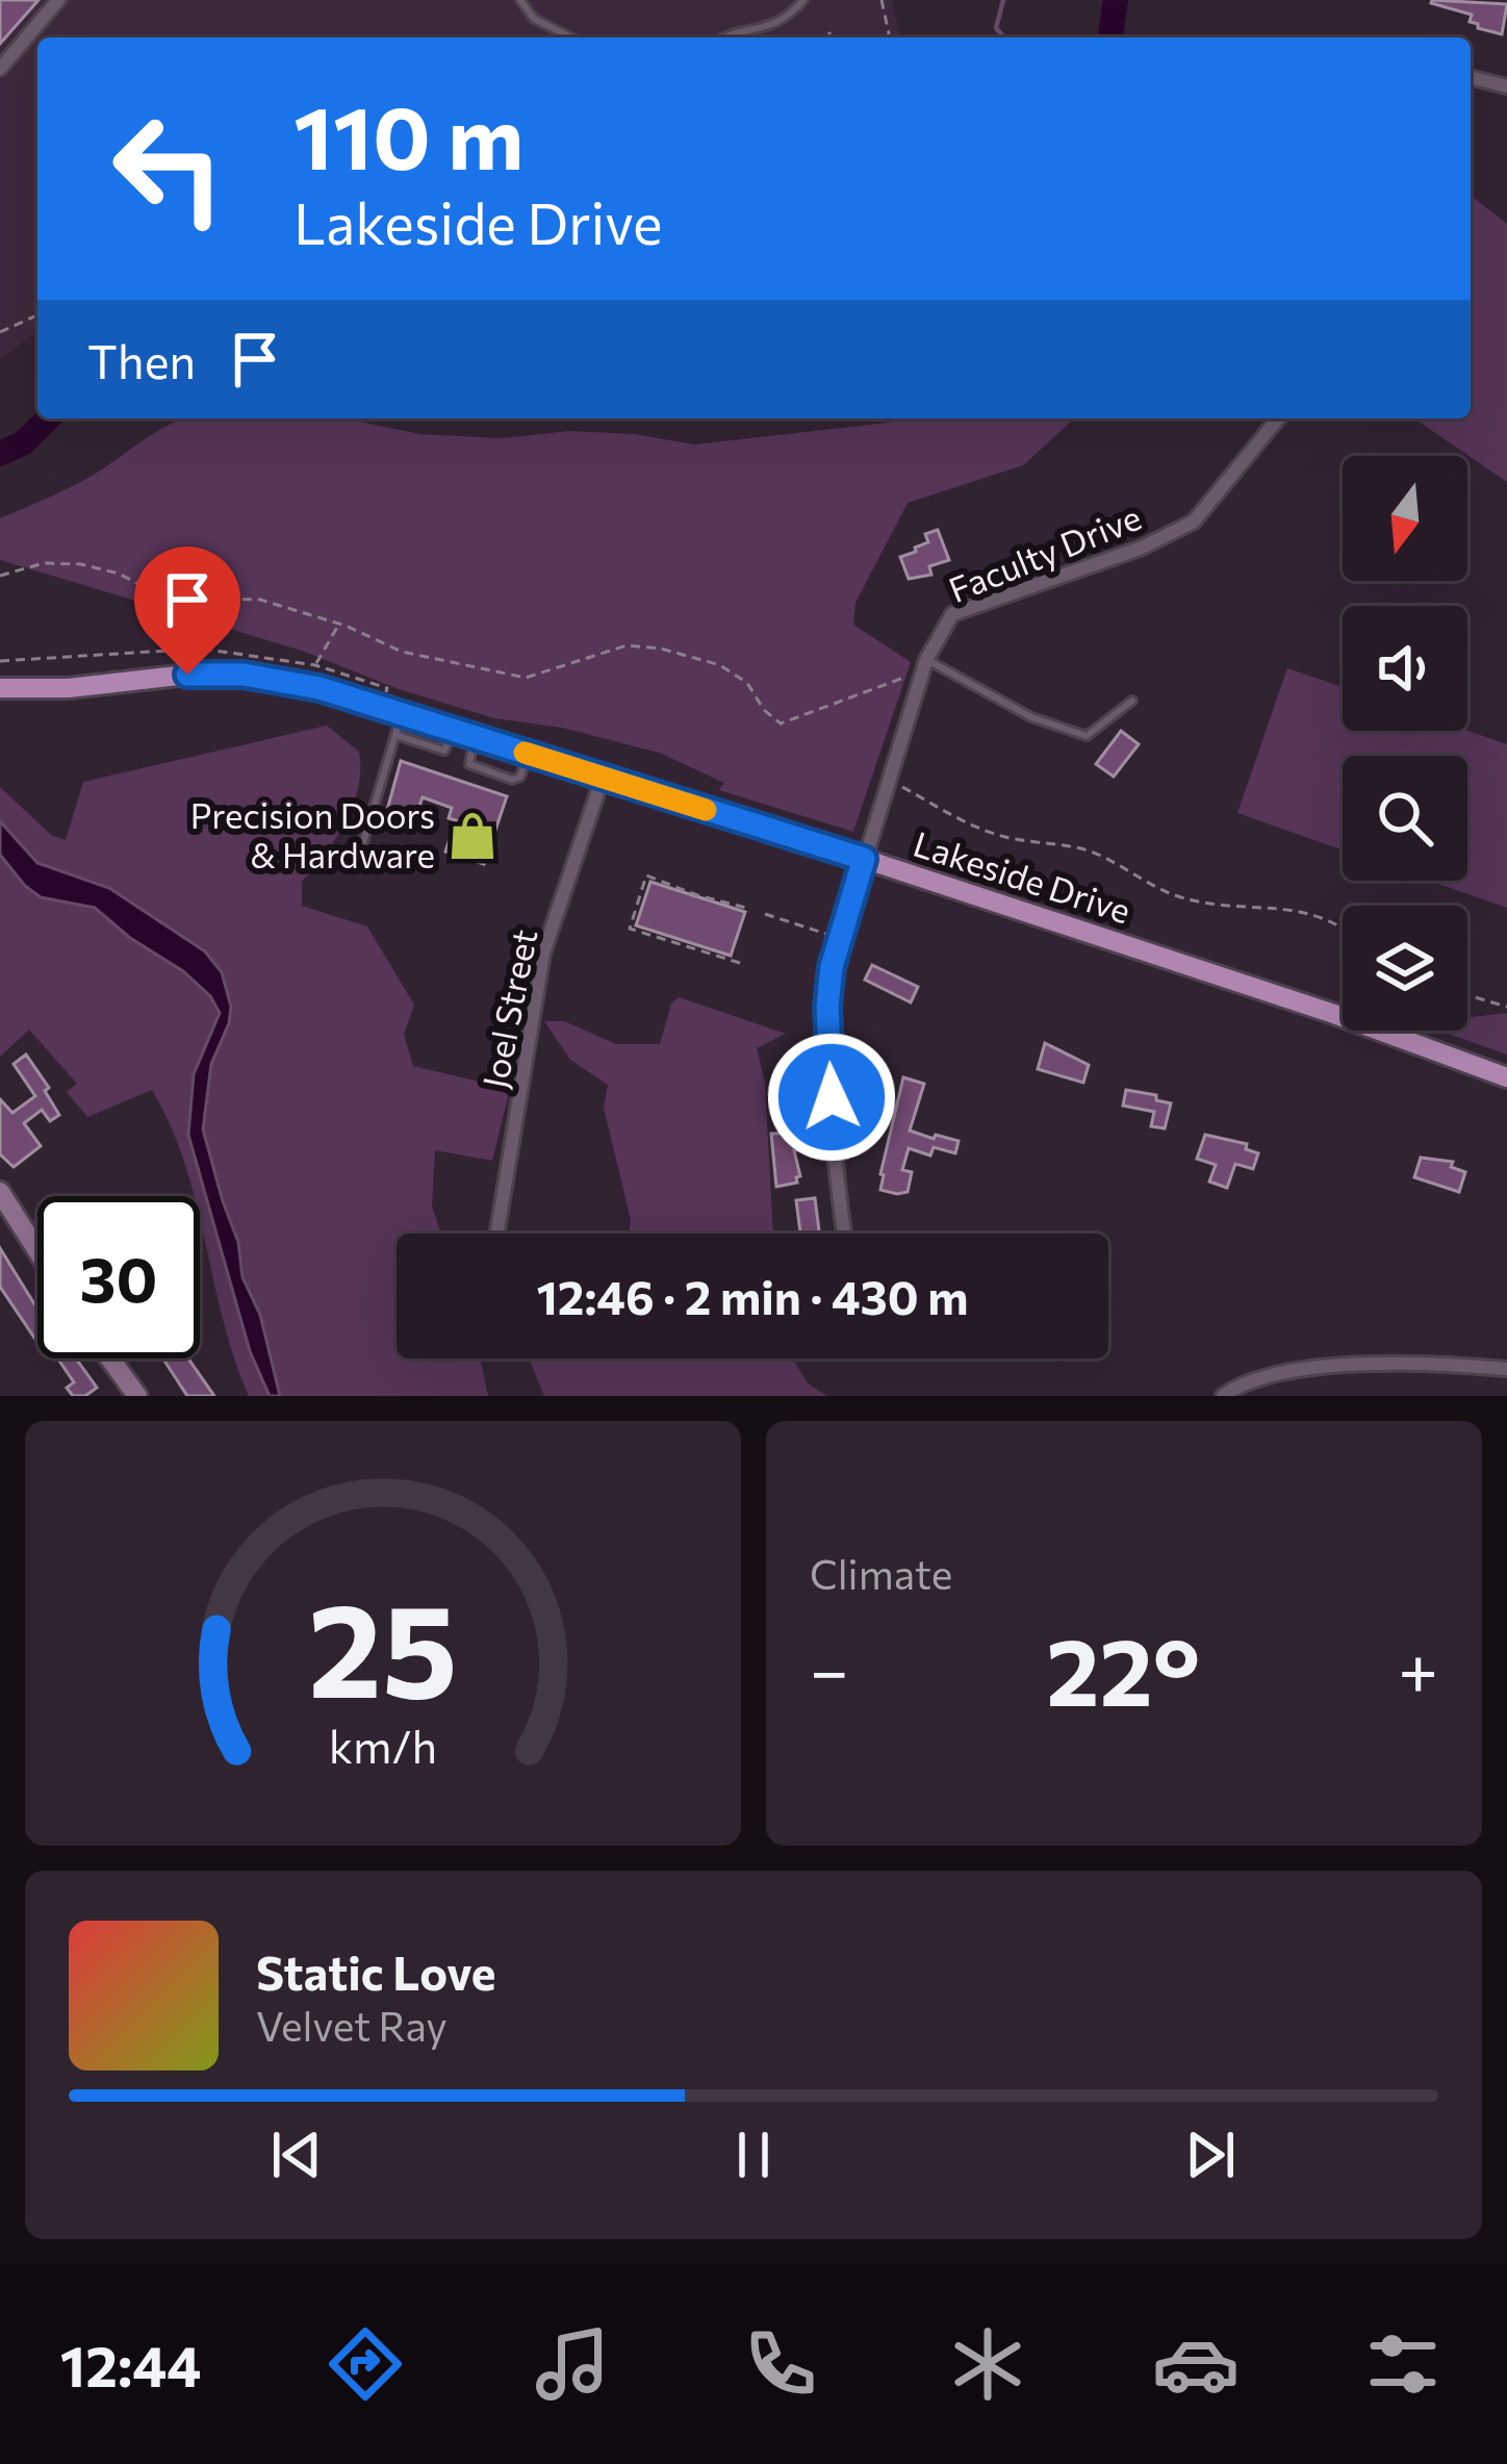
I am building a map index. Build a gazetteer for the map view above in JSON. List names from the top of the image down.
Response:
{
  "streets": {
    "main road": ["Lakeside Drive"],
    "street": ["Faculty Drive", "Joel Street"]
  },
  "crossings": [
    ["Faculty Drive", "Lakeside Drive"],
    ["Lakeside Drive", "Joel Street"]
  ],
  "places": {
    "shop": ["Precision Doors & Hardware"]
  },
  "north": "bottom",
  "page": {
    "turn": ["110 m", "Lakeside Drive"],
    "then": "Then",
    "limit": "30",
    "trip": "12:46 · 2 min · 430 m",
    "tile": "Climate",
    "heat": ["−", "22°", "+"],
    "song": ["Static Love", "Velvet Ray"],
    "tabs": "12:44",
    "gauge": ["25", "km/h"]
  }
}
